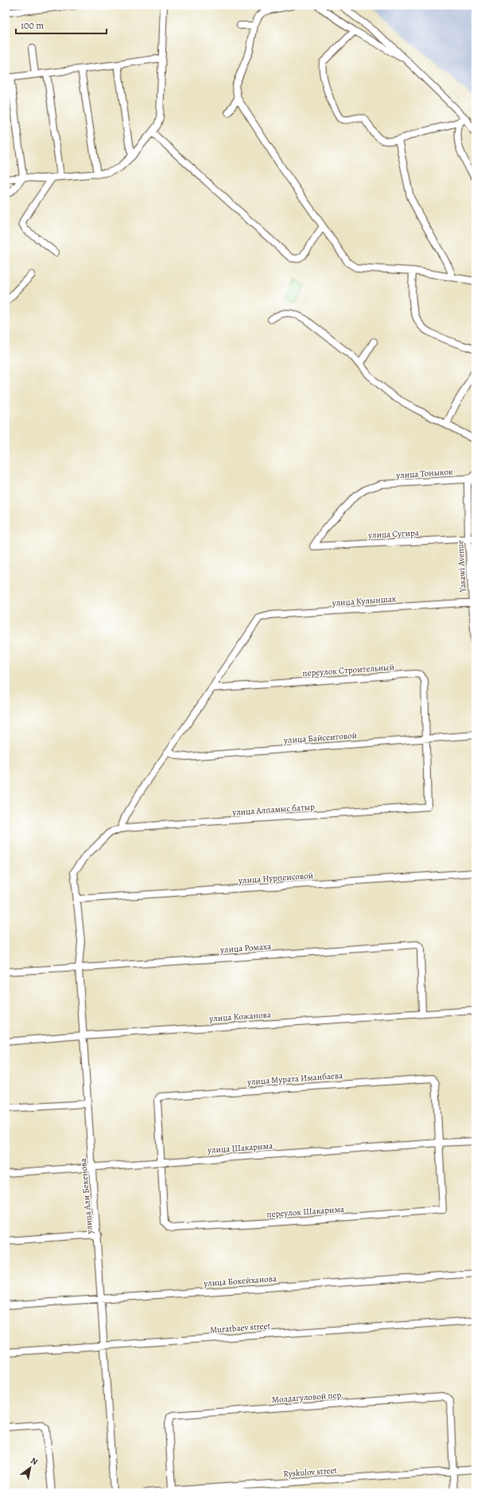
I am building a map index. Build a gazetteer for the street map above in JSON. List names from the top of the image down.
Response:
{
  "streets": {
    "street": [
      "улица Тоныкок",
      "улица Сугира",
      "Yasawi Avenue",
      "улица Кулыншак",
      "переулок Строительный",
      "улица Байсеитовой",
      "улица Алпамыс батыр",
      "улица Нурпеисовой",
      "улица Ромаха",
      "улица Кожанова",
      "улица Мурата Иманбаева",
      "улица Шакарима",
      "улица Али Бекенова",
      "переулок Шакарима",
      "улица Бокейханова",
      "Muratbaev street",
      "Молдагуловой пер.",
      "Ryskulov street"
    ]
  },
  "crossings": [
    ["улица Тоныкок", "улица Сугира"],
    ["улица Тоныкок", "Yasawi Avenue"],
    ["улица Сугира", "Yasawi Avenue"],
    ["Yasawi Avenue", "улица Кулыншак"],
    ["улица Кулыншак", "переулок Строительный"],
    ["переулок Строительный", "улица Байсеитовой"],
    ["переулок Строительный", "улица Алпамыс батыр"],
    ["улица Байсеитовой", "улица Алпамыс батыр"],
    ["улица Алпамыс батыр", "улица Али Бекенова"],
    ["улица Нурпеисовой", "улица Али Бекенова"],
    ["улица Ромаха", "улица Кожанова"],
    ["улица Ромаха", "улица Али Бекенова"],
    ["улица Кожанова", "улица Али Бекенова"],
    ["улица Мурата Иманбаева", "улица Шакарима"],
    ["улица Мурата Иманбаева", "переулок Шакарима"],
    ["улица Шакарима", "улица Али Бекенова"],
    ["улица Шакарима", "переулок Шакарима"],
    ["улица Али Бекенова", "улица Бокейханова"],
    ["улица Али Бекенова", "Muratbaev street"],
    ["Молдагуловой пер.", "Ryskulov street"]
  ],
  "scale_bar": "100 m",
  "north": "top right"
}
